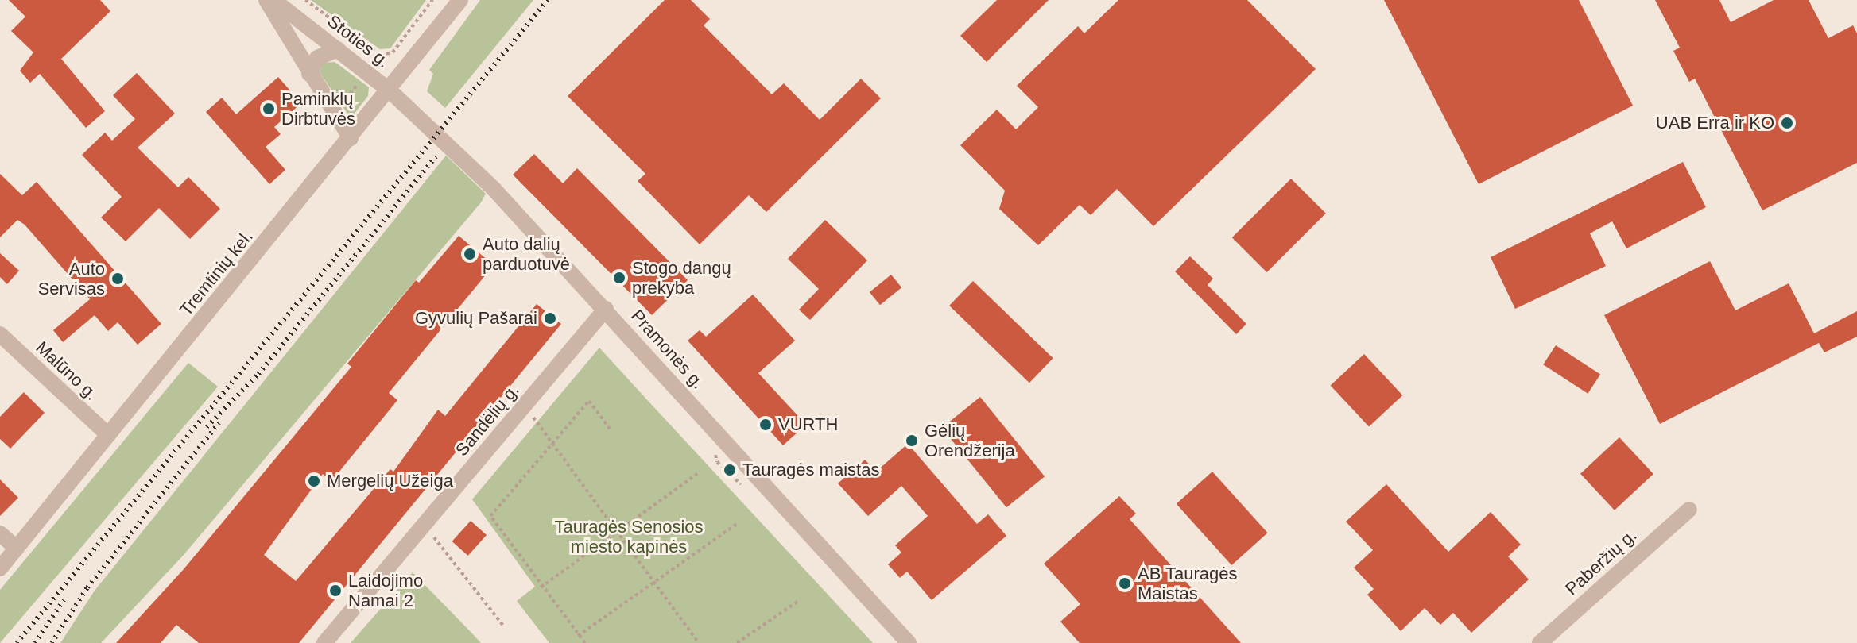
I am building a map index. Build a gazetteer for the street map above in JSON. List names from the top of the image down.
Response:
{
  "streets": {
    "street": [
      "Stoties g.",
      "Tremtinių kel.",
      "Pramonės g.",
      "Malūno g.",
      "Sandėlių g.",
      "Paberžių g."
    ]
  },
  "crossings": [
    ["Stoties g.", "Tremtinių kel."],
    ["Stoties g.", "Pramonės g."],
    ["Tremtinių kel.", "Pramonės g."],
    ["Tremtinių kel.", "Malūno g."],
    ["Pramonės g.", "Sandėlių g."]
  ],
  "parks": ["Tauragės Senosios miesto kapinės"],
  "places": [
    "Paminklų Dirbtuvės",
    "UAB Erra ir KO",
    "Auto dalių parduotuvė",
    "Stogo dangų prekyba",
    "Auto Servisas",
    "Gyvulių Pašarai",
    "VURTH",
    "Gėlių Orendžerija",
    "Tauragės maistas",
    "Mergelių Užeiga",
    "AB Tauragės Maistas",
    "Laidojimo Namai 2"
  ]
}
